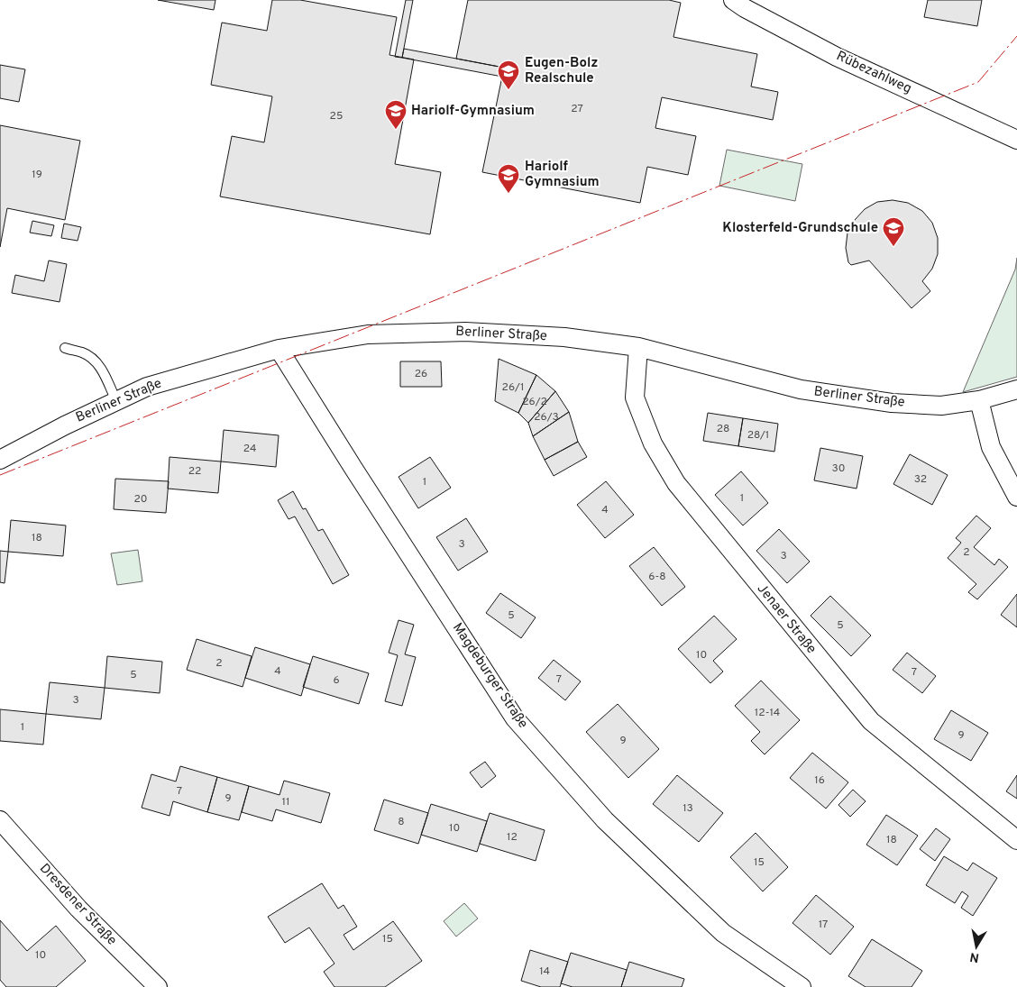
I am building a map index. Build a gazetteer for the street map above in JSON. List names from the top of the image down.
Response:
{
  "streets": {
    "street": [
      "Rübezahlweg",
      "Berliner Straße",
      "Jenaer Straße",
      "Magdeburger Straße",
      "Dresdener Straße"
    ]
  },
  "crossings": [
    ["Berliner Straße", "Jenaer Straße"],
    ["Berliner Straße", "Magdeburger Straße"]
  ],
  "places": {
    "school or university": [
      "Eugen-Bolz Realschule",
      "Hariolf-Gymnasium",
      "Hariolf Gymnasium",
      "Klosterfeld-Grundschule"
    ]
  },
  "house_numbers": [
    "27",
    "25",
    "19",
    "26",
    "26/1",
    "26/2",
    "26/3",
    "28",
    "28/1",
    "24",
    "30",
    "22",
    "32",
    "1",
    "1",
    "20",
    "4",
    "18",
    "3",
    "2",
    "3",
    "6-8",
    "5",
    "5",
    "10",
    "2",
    "4",
    "7",
    "5",
    "7",
    "6",
    "3",
    "12-14",
    "1",
    "9",
    "9",
    "16",
    "7",
    "9",
    "11",
    "13",
    "8",
    "10",
    "12",
    "18",
    "15",
    "17",
    "15",
    "10",
    "14"
  ],
  "north": "bottom"
}
